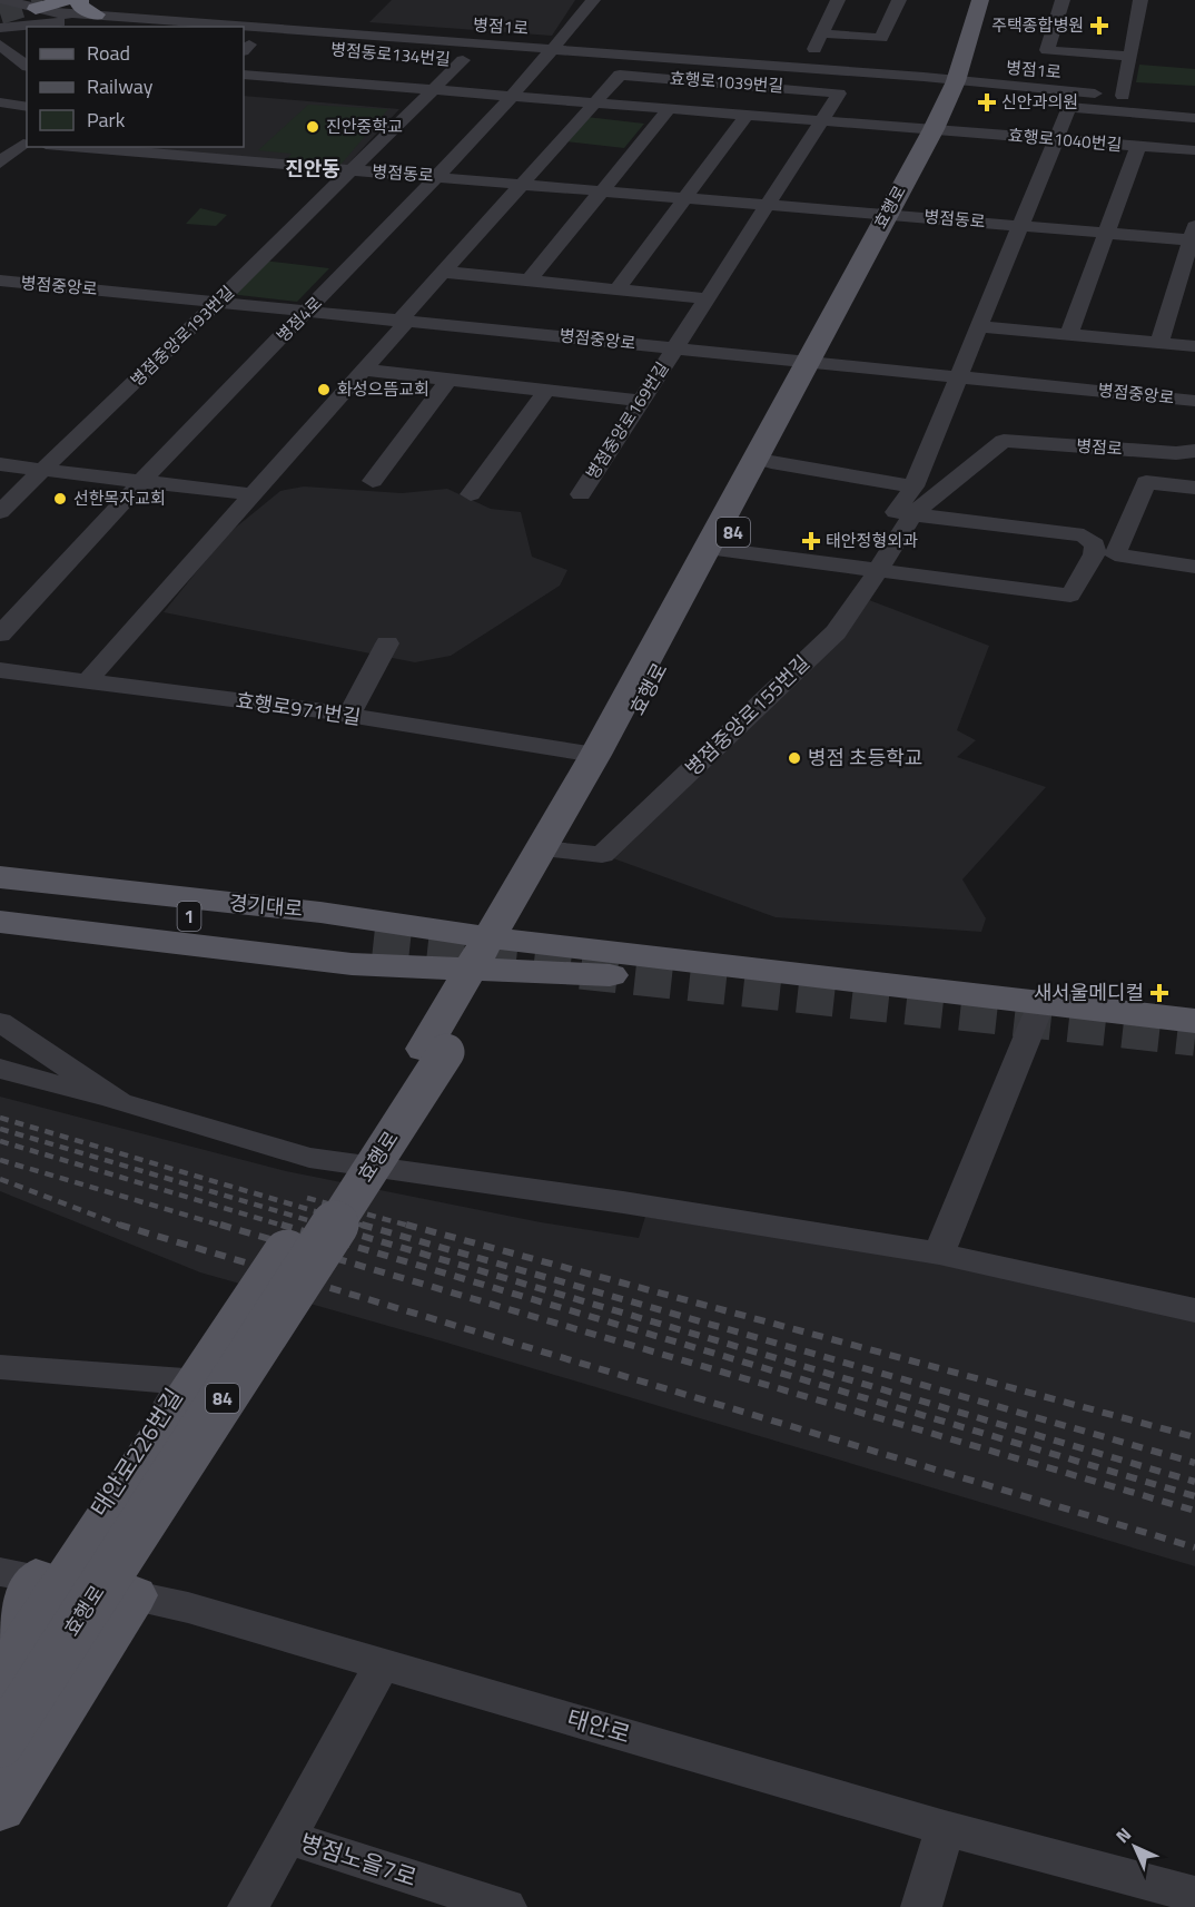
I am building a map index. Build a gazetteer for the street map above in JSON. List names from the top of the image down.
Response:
{
  "streets": {
    "main road": [
      "효행로",
      "84",
      "경기대로",
      "1"
    ],
    "street": [
      "병점1로",
      "병점동로134번길",
      "효행로1039번길",
      "효행로1040번길",
      "병점동로",
      "병점중앙로",
      "병점4로",
      "병점중앙로193번길",
      "병점중앙로169번길",
      "병점로",
      "효행로971번길",
      "병점중앙로155번길",
      "태안로226번길",
      "태안로",
      "병점노을7로"
    ]
  },
  "crossings": [
    ["병점1로", "효행로"],
    ["병점1로", "병점4로"],
    ["병점동로134번길", "효행로1039번길"],
    ["병점동로134번길", "병점동로"],
    ["병점동로134번길", "병점중앙로193번길"],
    ["효행로1039번길", "효행로1040번길"],
    ["효행로1039번길", "효행로"],
    ["효행로1039번길", "병점4로"],
    ["효행로1040번길", "효행로"],
    ["병점동로", "효행로"],
    ["병점동로", "병점4로"],
    ["병점동로", "병점중앙로193번길"],
    ["병점동로", "병점중앙로169번길"],
    ["효행로", "병점중앙로"],
    ["효행로", "84"],
    ["효행로", "효행로971번길"],
    ["효행로", "병점중앙로155번길"],
    ["효행로", "경기대로"],
    ["병점중앙로", "병점4로"],
    ["병점중앙로", "병점중앙로193번길"],
    ["병점중앙로", "병점중앙로169번길"],
    ["병점로", "병점중앙로155번길"],
    ["태안로226번길", "태안로"]
  ],
  "districts": ["진안동"],
  "places": {
    "health": [
      "주택종합병원",
      "신안과의원",
      "태안정형외과",
      "새서울메디컬"
    ],
    "other": [
      "진안중학교",
      "화성으뜸교회",
      "선한목자교회",
      "병점 초등학교"
    ]
  },
  "legend": ["Road", "Railway", "Park"],
  "north": "top left"
}
